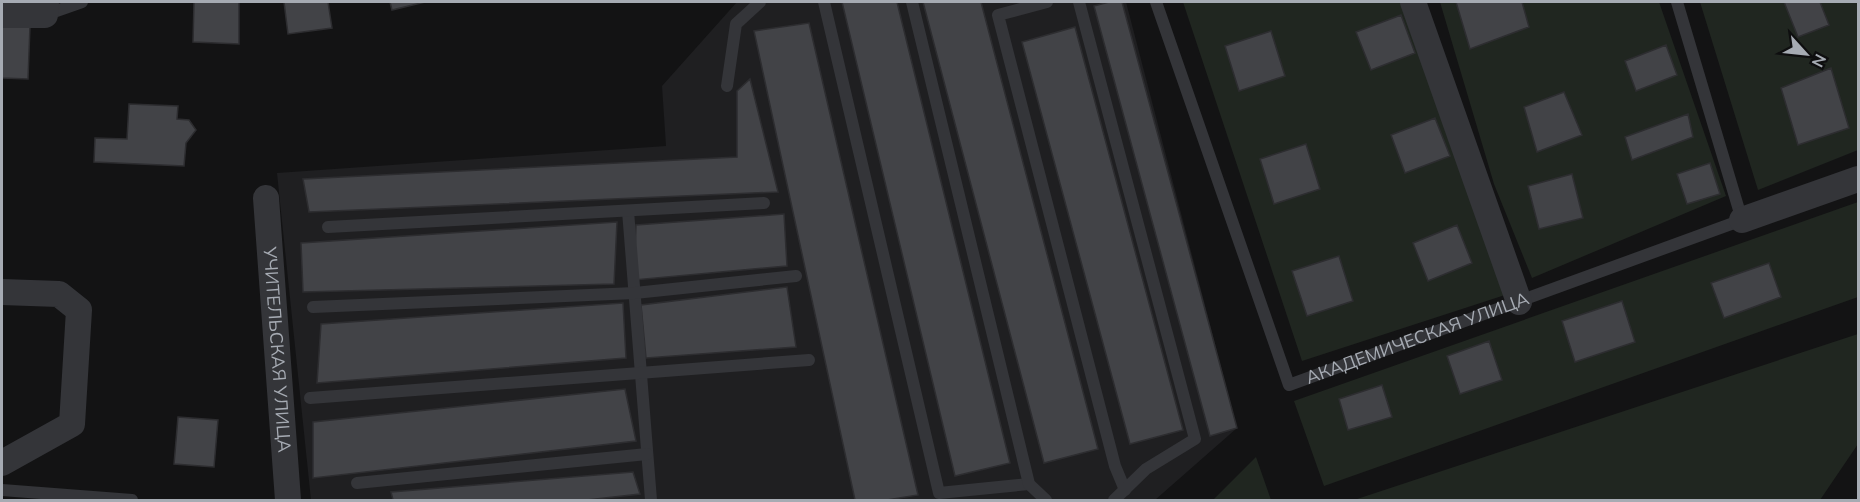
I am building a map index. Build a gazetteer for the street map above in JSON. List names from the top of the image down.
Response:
{
  "streets": {
    "street": ["АКАДЕМИЧЕСКАЯ УЛИЦА", "УЧИТЕЛЬСКАЯ УЛИЦА"]
  },
  "north": "bottom right"
}
